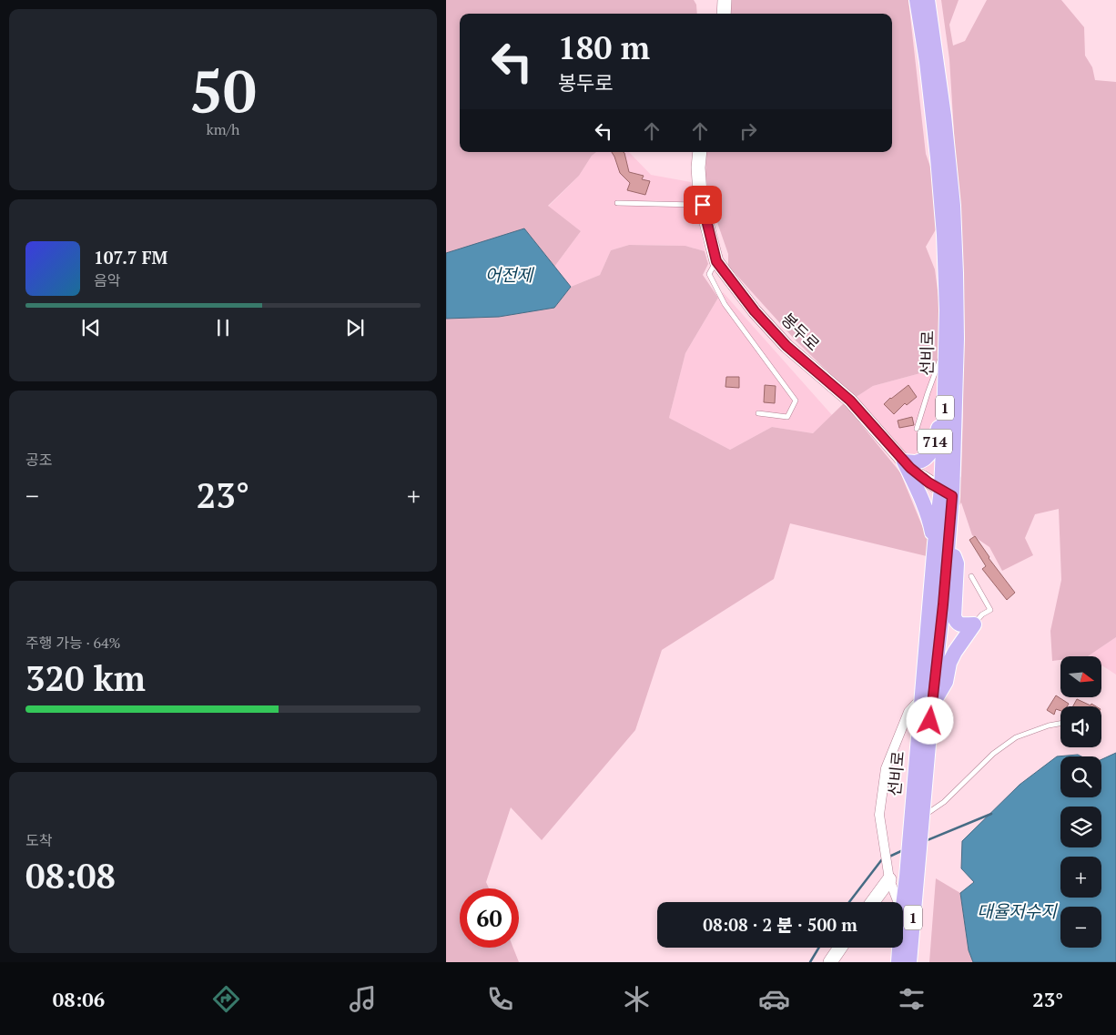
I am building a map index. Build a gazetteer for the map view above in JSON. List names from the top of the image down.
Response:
{
  "streets": {
    "main road": [
      "봉두로",
      "선비로",
      "1",
      "714"
    ]
  },
  "crossings": [
    ["봉두로", "선비로"],
    ["봉두로", "714"],
    ["선비로", "1"],
    ["선비로", "714"]
  ],
  "water": ["어전제", "대율저수지"],
  "north": "right",
  "page": {
    "tile": [
      ["50", "km/h"],
      "공조",
      ["주행 가능 · 64%", "320 km"],
      ["도착", "08:08"]
    ],
    "turn": ["180 m", "봉두로"],
    "song": ["107.7 FM", "음악"],
    "heat": ["−", "23°", "+"],
    "map_buttons": ["+", "−"],
    "limit": "60",
    "trip": "08:08 · 2 분 · 500 m",
    "tabs": ["08:06", "23°"]
  }
}
